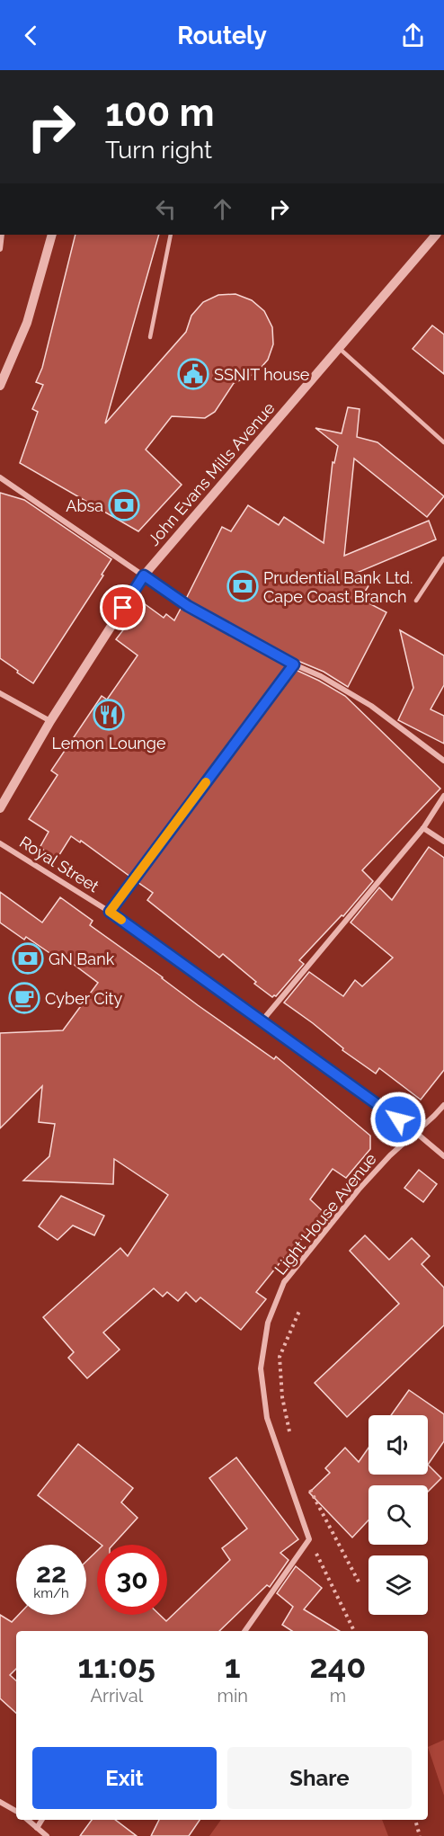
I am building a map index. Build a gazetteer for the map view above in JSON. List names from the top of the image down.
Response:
{
  "streets": {
    "street": ["John Evans Mills Avenue", "Royal Street", "Light House Avenue"]
  },
  "crossings": [
    ["Royal Street", "Light House Avenue"]
  ],
  "places": {
    "public building": ["SSNIT house"],
    "bank": ["Absa", "Prudential Bank Ltd. Cape Coast Branch", "GN Bank"],
    "restaurant": ["Lemon Lounge"],
    "cafe": ["Cyber City"]
  },
  "page": {
    "header": "Routely",
    "turn": ["100 m", "Turn right"],
    "speed": "22 km/h",
    "limit": "30",
    "eta": [
      "11:05",
      "Arrival",
      "1",
      "min",
      "240",
      "m"
    ],
    "buttons": ["Exit", "Share"]
  }
}
